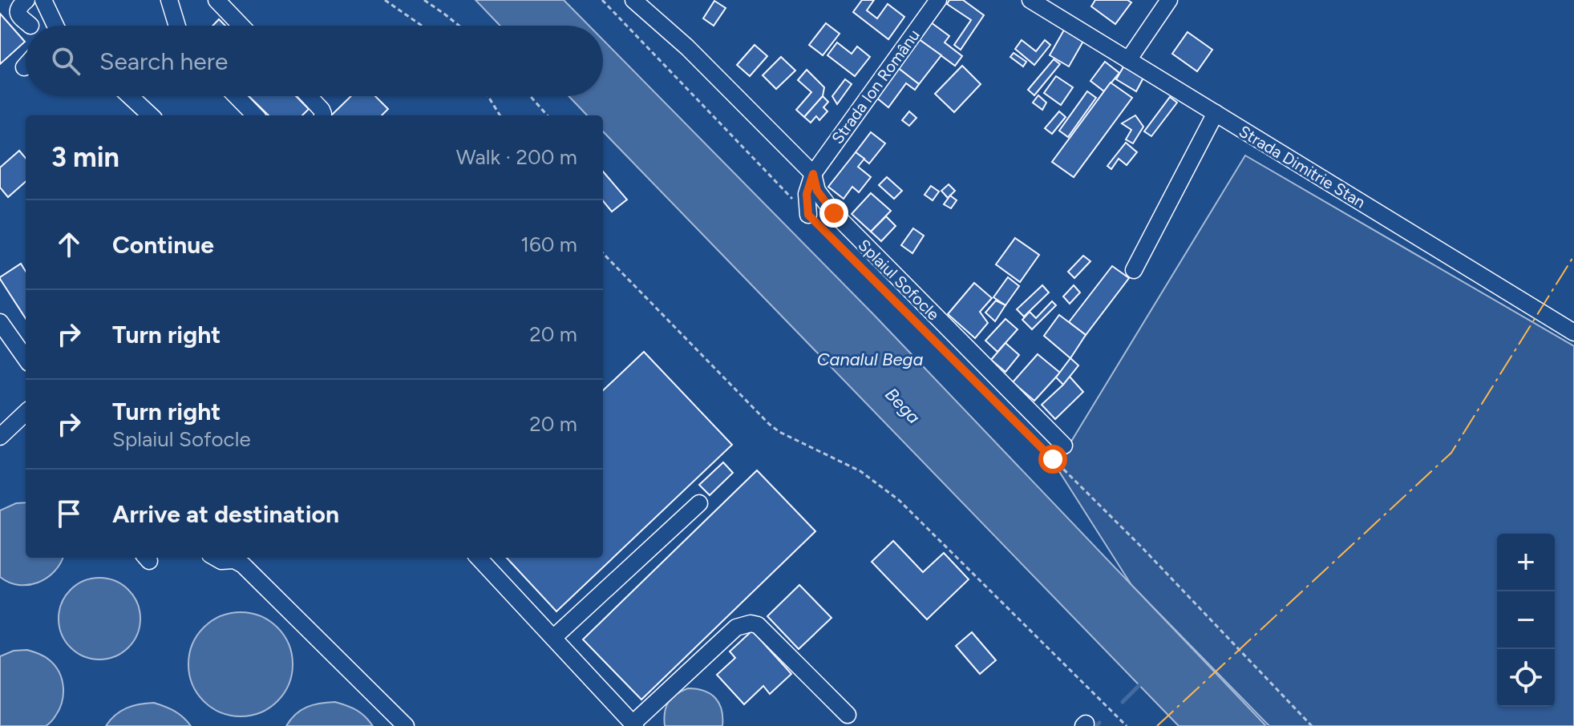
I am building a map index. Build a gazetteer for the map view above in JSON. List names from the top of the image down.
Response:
{
  "streets": {
    "street": ["Strada Ion Românu", "Strada Dimitrie Stan", "Splaiul Sofocle"]
  },
  "crossings": [
    ["Strada Ion Românu", "Splaiul Sofocle"]
  ],
  "water": ["Canalul Bega", "Bega"],
  "page": {
    "search": "Search here",
    "heading": ["3 min", "Walk · 200 m"],
    "list": [
      ["Continue", "160 m"],
      ["Turn right", "20 m"],
      ["Turn right", "Splaiul Sofocle", "20 m"],
      "Arrive at destination"
    ],
    "map_buttons": ["+", "−"]
  }
}
